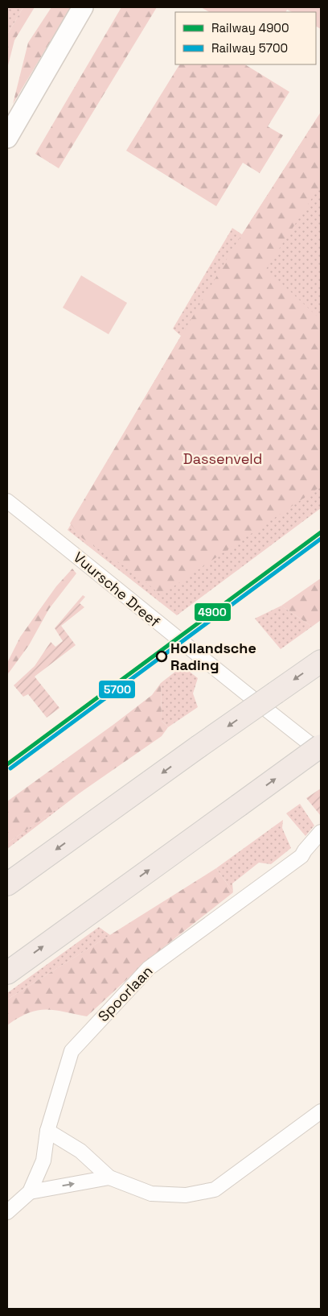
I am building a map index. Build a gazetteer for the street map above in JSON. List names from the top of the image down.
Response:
{
  "streets": {
    "street": ["Vuursche Dreef", "Spoorlaan"]
  },
  "parks": ["Dassenveld"],
  "places": ["Hollandsche Rading"],
  "lines": ["rail line 4900", "rail line 5700"],
  "legend": ["Railway 4900", "Railway 5700"]
}
